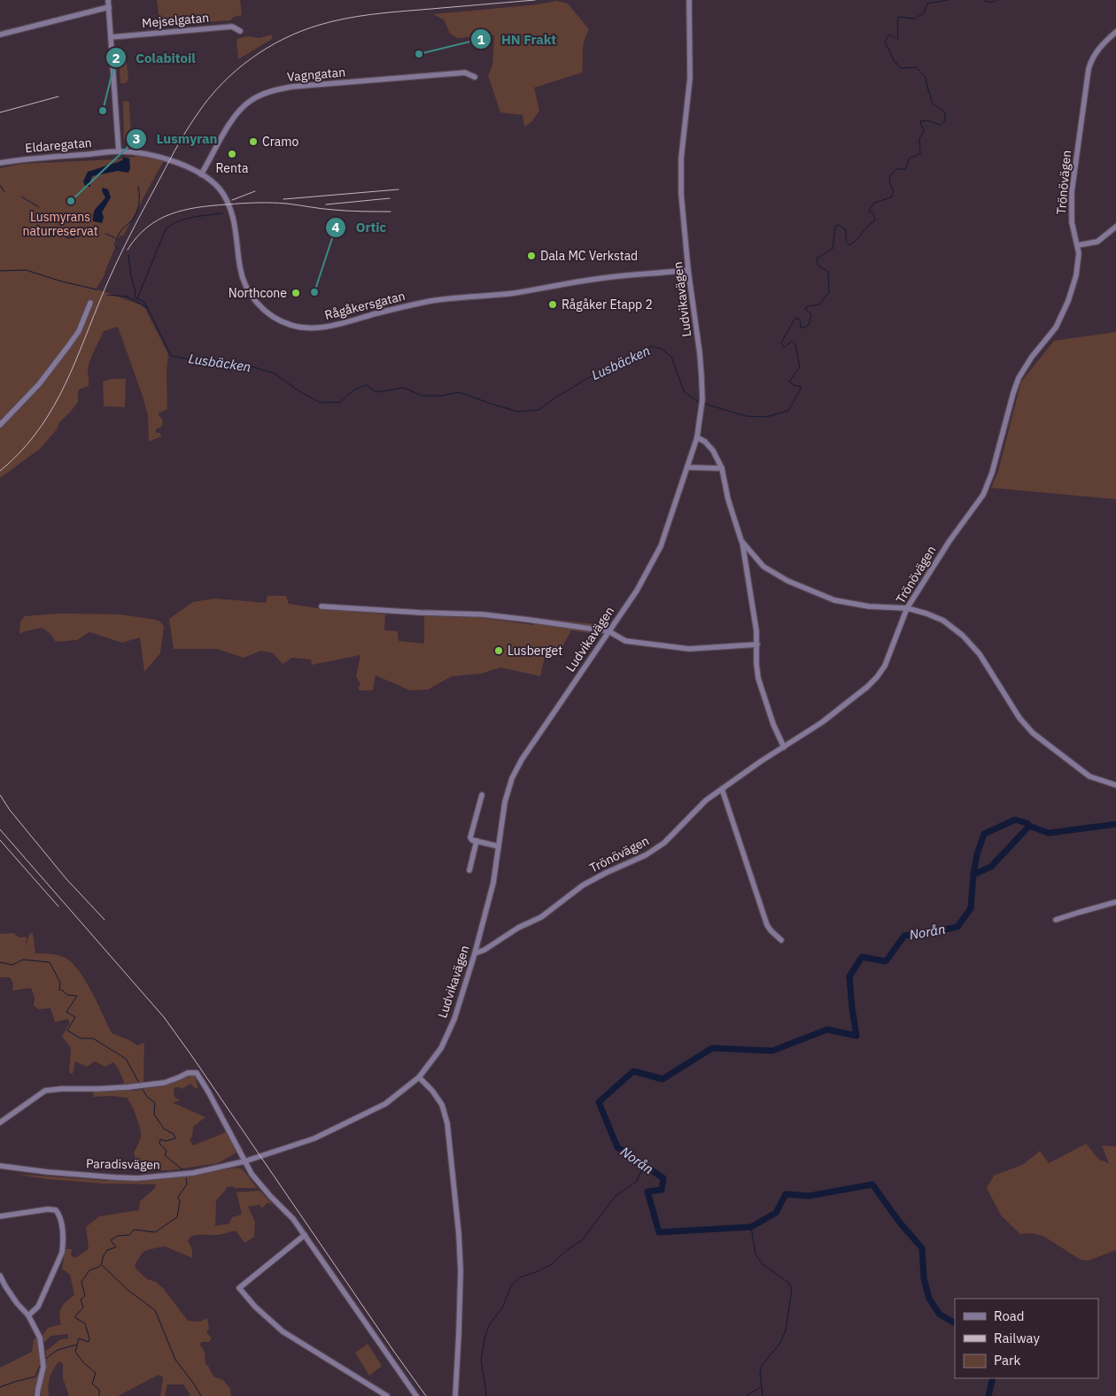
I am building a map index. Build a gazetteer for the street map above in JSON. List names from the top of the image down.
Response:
{
  "streets": {
    "street": [
      "Mejselgatan",
      "Vagngatan",
      "Eldaregatan",
      "Trönövägen",
      "Ludvikavägen",
      "Rågåkersgatan",
      "Paradisvägen"
    ]
  },
  "crossings": [
    ["Vagngatan", "Rågåkersgatan"],
    ["Eldaregatan", "Rågåkersgatan"],
    ["Trönövägen", "Ludvikavägen"],
    ["Ludvikavägen", "Rågåkersgatan"],
    ["Ludvikavägen", "Paradisvägen"]
  ],
  "water": ["Lusbäcken", "Norån"],
  "parks": ["Lusmyrans naturreservat"],
  "places": [
    "HN Frakt",
    "Colabitoil",
    "Cramo",
    "Renta",
    "Lusmyran",
    "Dala MC Verkstad",
    "Ortic",
    "Northcone",
    "Rågåker Etapp 2",
    "Lusberget"
  ],
  "legend": ["Road", "Railway", "Park"]
}
